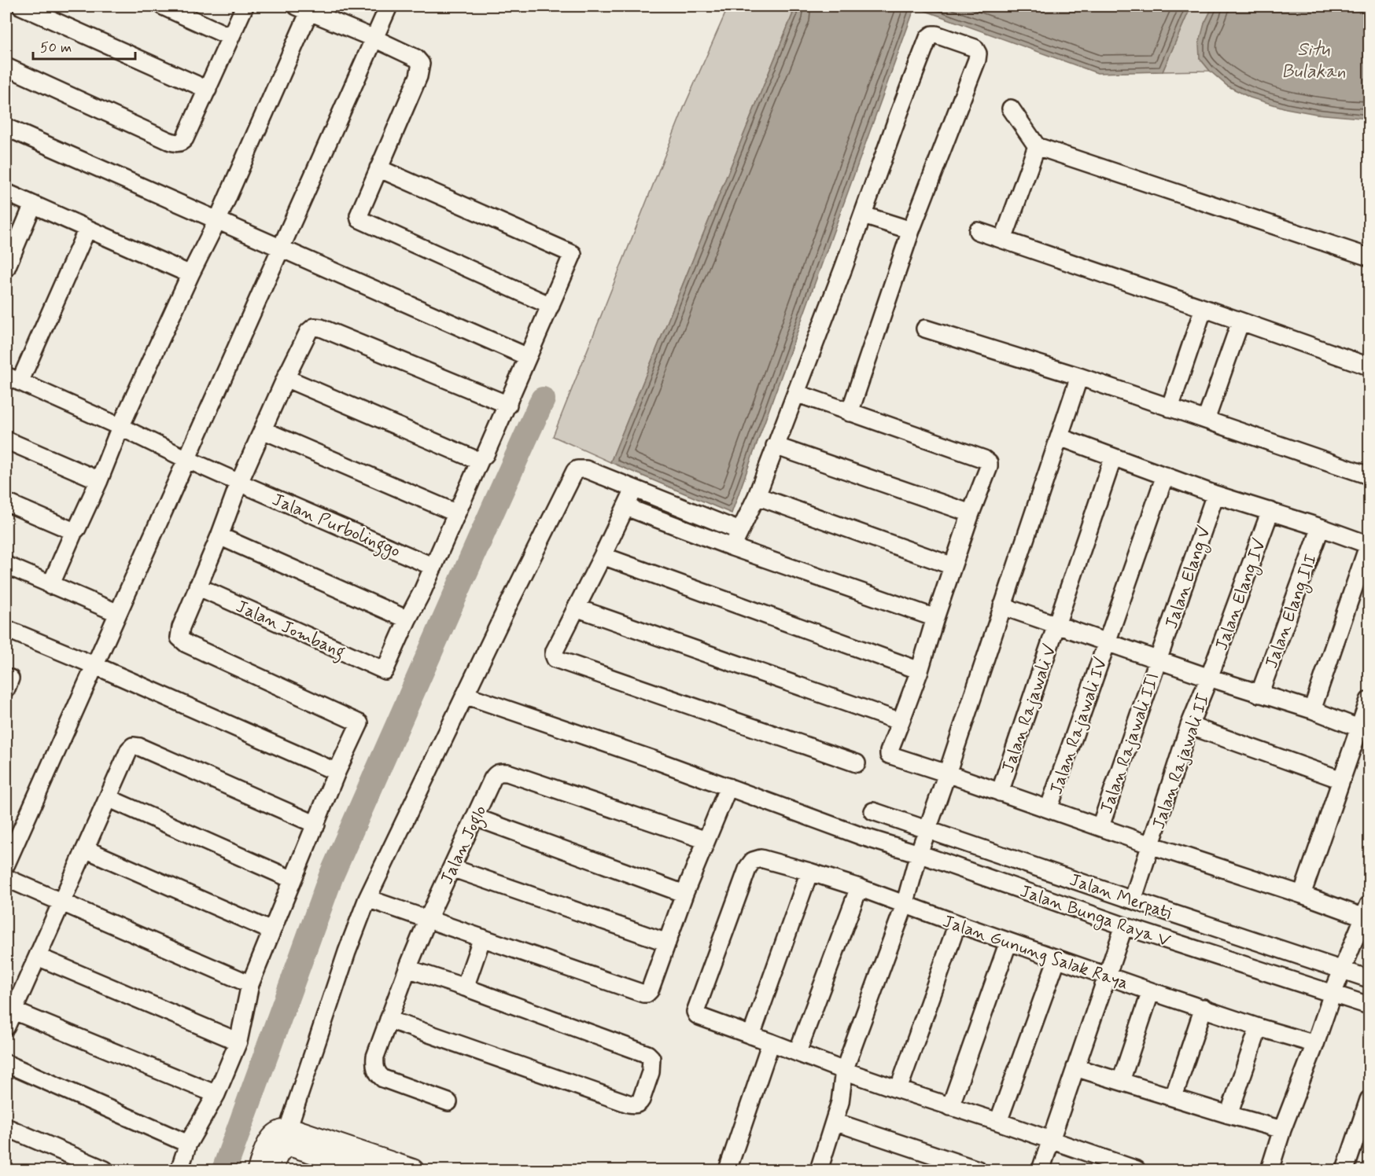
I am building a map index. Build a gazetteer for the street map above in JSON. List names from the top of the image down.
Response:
{
  "streets": {
    "street": [
      "Jalan Purbolinggo",
      "Jalan Elang V",
      "Jalan Elang IV",
      "Jalan Elang III",
      "Jalan Jombang",
      "Jalan Rajawali V",
      "Jalan Rajawali IV",
      "Jalan Rajawali III",
      "Jalan Rajawali II",
      "Jalan Joglo",
      "Jalan Merpati",
      "Jalan Bunga Raya V",
      "Jalan Gunung Salak Raya"
    ]
  },
  "crossings": [
    ["Jalan Elang V", "Jalan Rajawali III"],
    ["Jalan Elang IV", "Jalan Rajawali II"],
    ["Jalan Rajawali II", "Jalan Merpati"]
  ],
  "water": ["Situ Bulakan"],
  "scale_bar": "50 m"
}
